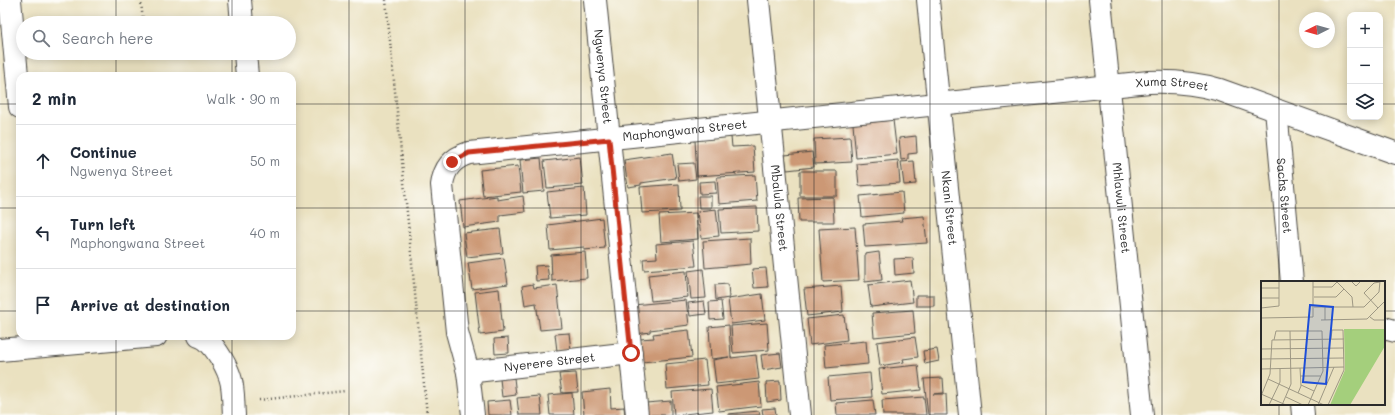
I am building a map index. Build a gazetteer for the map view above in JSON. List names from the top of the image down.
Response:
{
  "streets": {
    "street": [
      "Ngwenya Street",
      "Xuma Street",
      "Maphongwana Street",
      "Sachs Street",
      "Nkani Street",
      "Mhlawuli Street",
      "Mbalula Street",
      "Nyerere Street"
    ]
  },
  "crossings": [
    ["Ngwenya Street", "Maphongwana Street"],
    ["Ngwenya Street", "Nyerere Street"],
    ["Xuma Street", "Maphongwana Street"],
    ["Xuma Street", "Sachs Street"],
    ["Xuma Street", "Nkani Street"],
    ["Xuma Street", "Mhlawuli Street"],
    ["Maphongwana Street", "Nkani Street"],
    ["Maphongwana Street", "Mbalula Street"],
    ["Maphongwana Street", "Nyerere Street"]
  ],
  "north": "left",
  "page": {
    "map_buttons": ["+", "−"],
    "search": "Search here",
    "heading": ["2 min", "Walk · 90 m"],
    "list": [
      ["Continue", "Ngwenya Street", "50 m"],
      ["Turn left", "Maphongwana Street", "40 m"],
      "Arrive at destination"
    ]
  }
}
